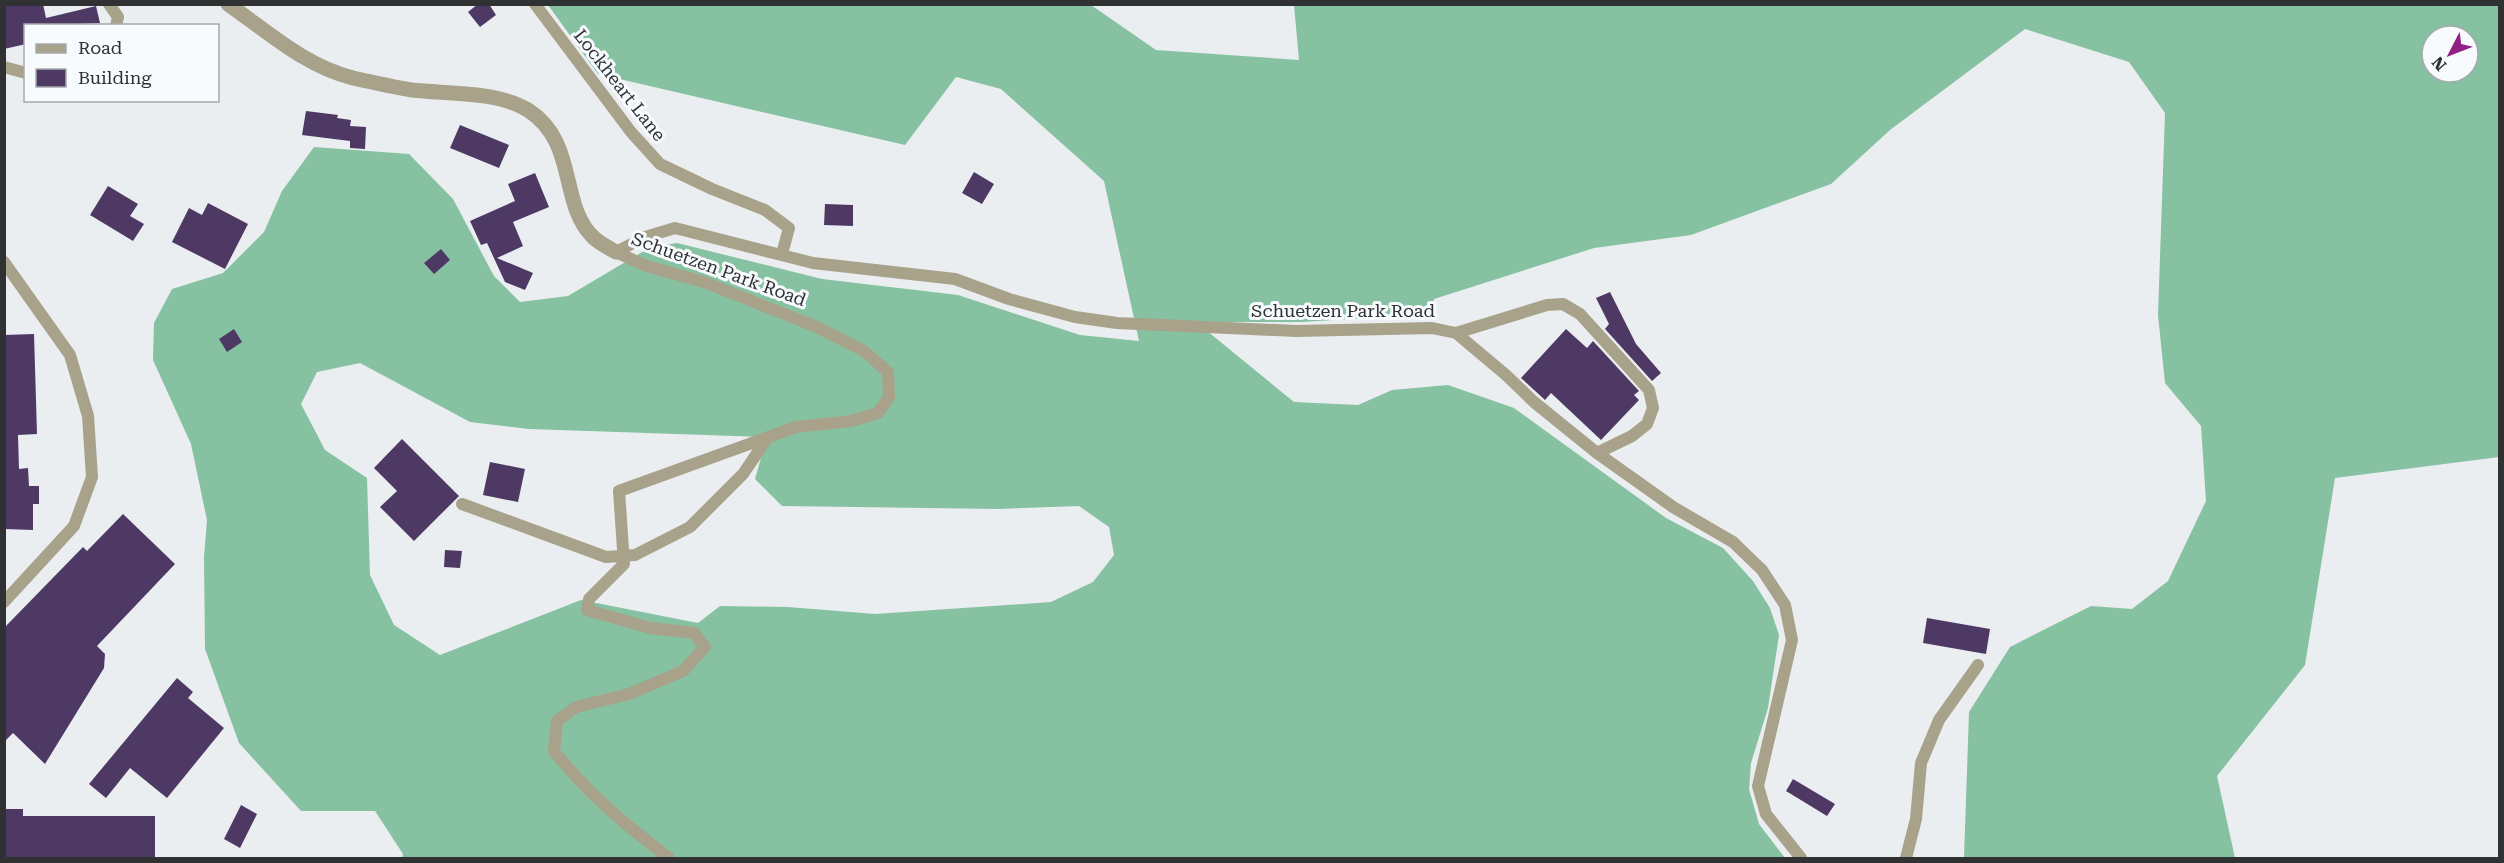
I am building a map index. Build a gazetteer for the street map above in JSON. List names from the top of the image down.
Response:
{
  "streets": {
    "street": ["Schuetzen Park Road"],
    "lane": ["Lockheart Lane"]
  },
  "crossings": [
    ["Lockheart Lane", "Schuetzen Park Road"]
  ],
  "legend": ["Road", "Building"],
  "north": "bottom left"
}
